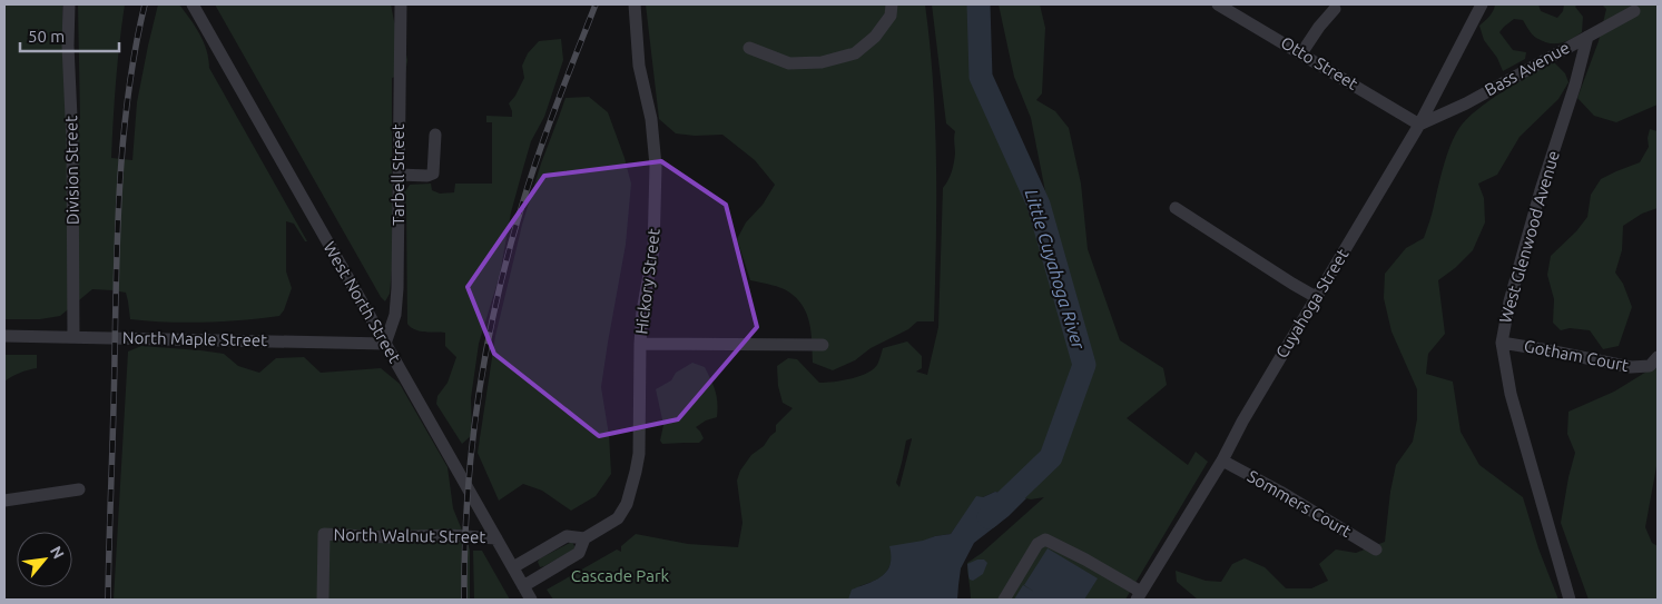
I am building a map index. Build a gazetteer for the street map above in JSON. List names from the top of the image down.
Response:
{
  "streets": {
    "street": [
      "Otto Street",
      "Bass Avenue",
      "Division Street",
      "Tarbell Street",
      "West Glenwood Avenue",
      "Hickory Street",
      "West North Street",
      "Cuyahoga Street",
      "North Maple Street",
      "Gotham Court",
      "Sommers Court",
      "North Walnut Street"
    ]
  },
  "crossings": [
    ["Otto Street", "Bass Avenue"],
    ["Otto Street", "Cuyahoga Street"],
    ["Bass Avenue", "West Glenwood Avenue"],
    ["Bass Avenue", "Cuyahoga Street"],
    ["Division Street", "North Maple Street"],
    ["Tarbell Street", "West North Street"],
    ["Tarbell Street", "North Maple Street"],
    ["West Glenwood Avenue", "Gotham Court"],
    ["Hickory Street", "West North Street"],
    ["West North Street", "North Maple Street"],
    ["West North Street", "North Walnut Street"],
    ["Cuyahoga Street", "Sommers Court"]
  ],
  "water": ["Little Cuyahoga River"],
  "parks": ["Cascade Park"],
  "scale_bar": "50 m",
  "north": "top right"
}
